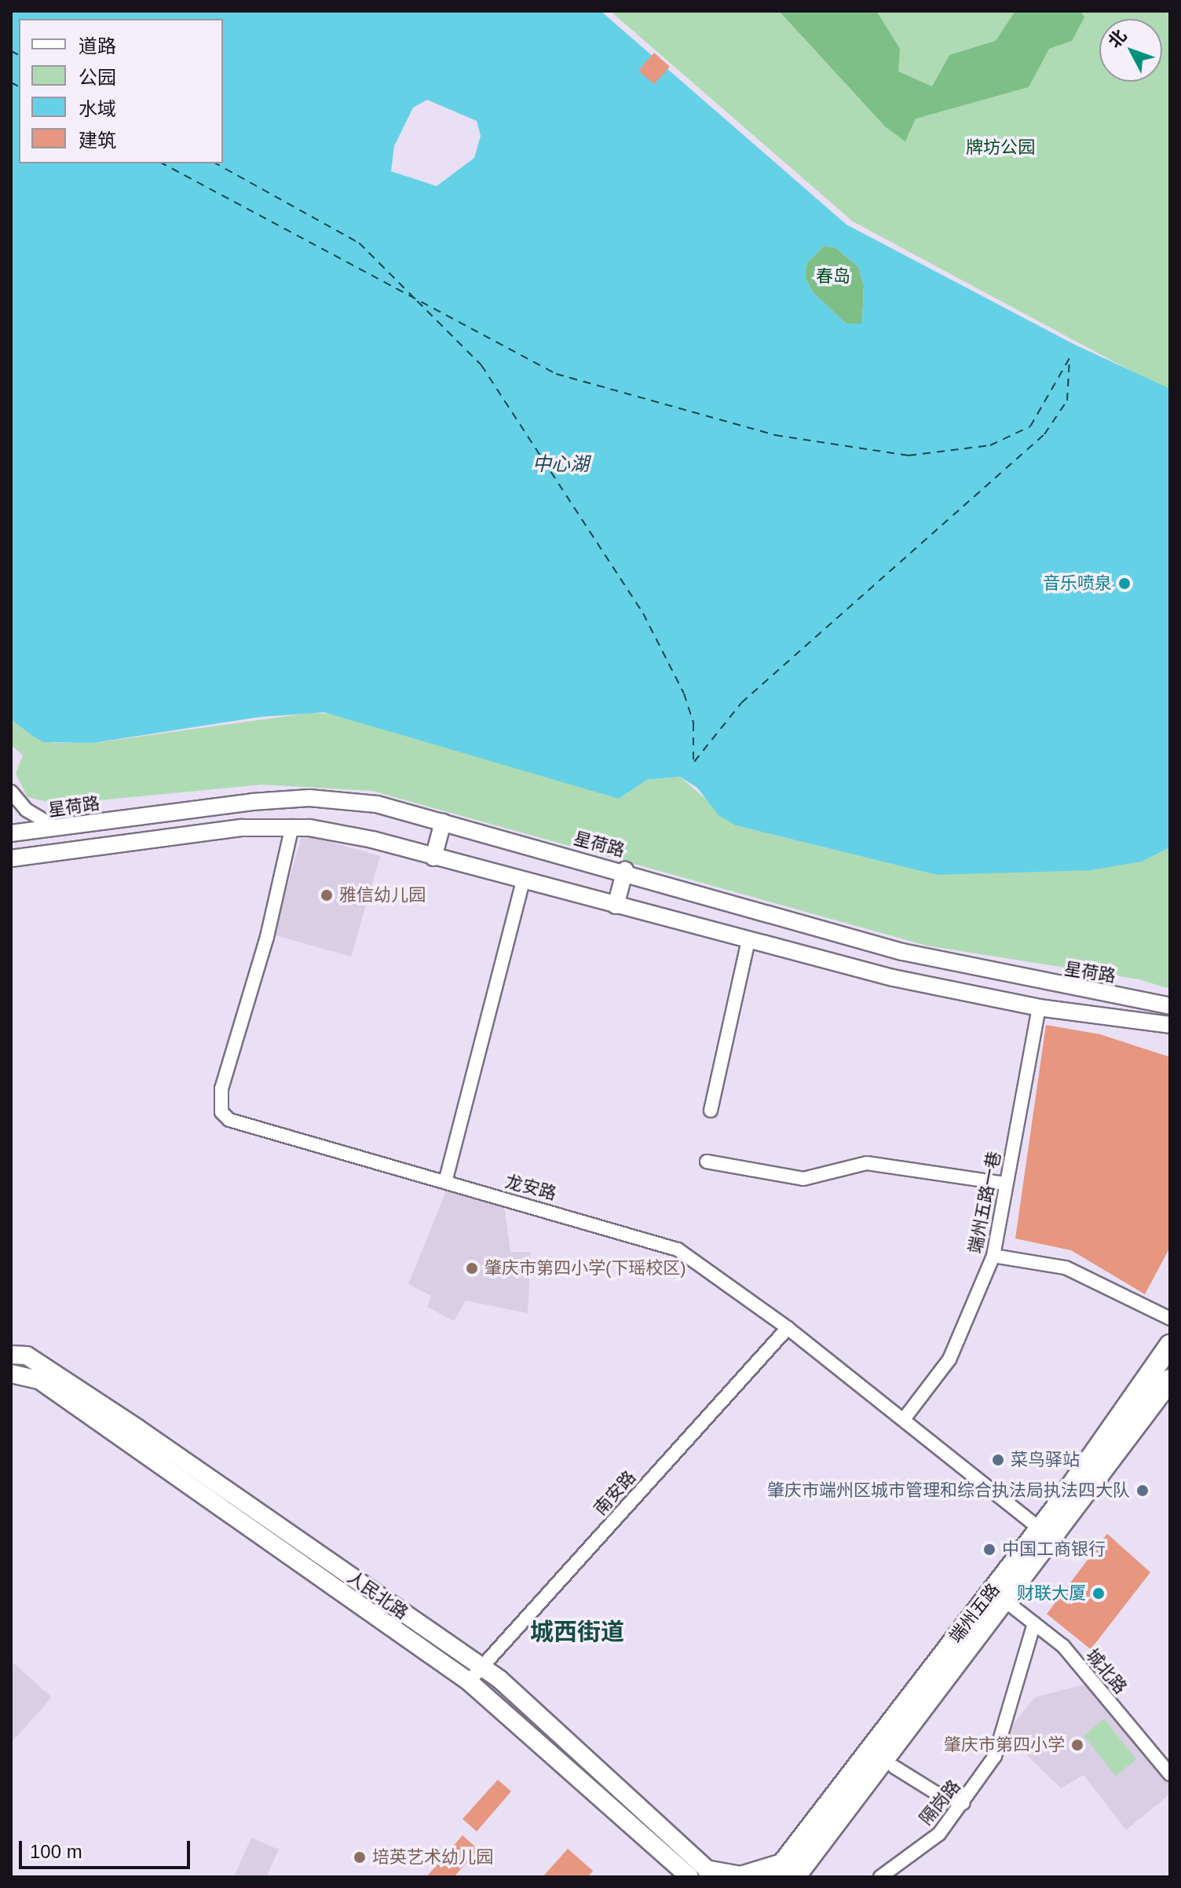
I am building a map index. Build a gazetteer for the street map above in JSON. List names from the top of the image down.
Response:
{
  "streets": {
    "main road": ["人民北路", "端州五路"],
    "street": [
      "星荷路",
      "龙安路",
      "端州五路一巷",
      "南安路",
      "城北路",
      "隔岗路"
    ]
  },
  "crossings": [
    ["龙安路", "端州五路一巷"],
    ["龙安路", "南安路"],
    ["龙安路", "端州五路"],
    ["南安路", "人民北路"],
    ["端州五路", "城北路"],
    ["城北路", "隔岗路"]
  ],
  "districts": ["城西街道"],
  "water": ["中心湖"],
  "parks": ["牌坊公园", "春岛"],
  "places": [
    "音乐喷泉",
    "雅信幼儿园",
    "肇庆市第四小学(下瑶校区)",
    "菜鸟驿站",
    "肇庆市端州区城市管理和综合执法局执法四大队",
    "中国工商银行",
    "财联大厦",
    "肇庆市第四小学",
    "培英艺术幼儿园"
  ],
  "legend": [
    "道路",
    "公园",
    "水域",
    "建筑"
  ],
  "scale_bar": "100 m",
  "north": "top left"
}
